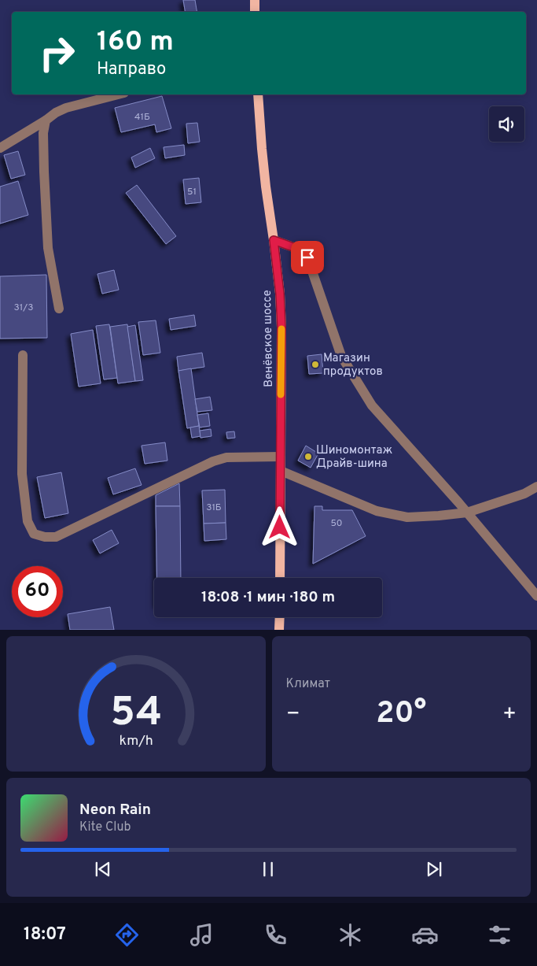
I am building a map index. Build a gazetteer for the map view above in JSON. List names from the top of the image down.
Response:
{
  "streets": {
    "main road": ["Венёвское шоссе"]
  },
  "places": ["Магазин продуктов", "Шиномонтаж Драйв-шина"],
  "house_numbers": [
    "41Б",
    "51",
    "31/3",
    "31Б",
    "50"
  ],
  "page": {
    "turn": ["160 m", "Направо"],
    "limit": "60",
    "trip": "18:08 · 1 мин · 180 m",
    "tile": "Климат",
    "heat": ["−", "20°", "+"],
    "song": ["Neon Rain", "Kite Club"],
    "tabs": "18:07",
    "gauge": ["54", "km/h"]
  }
}
